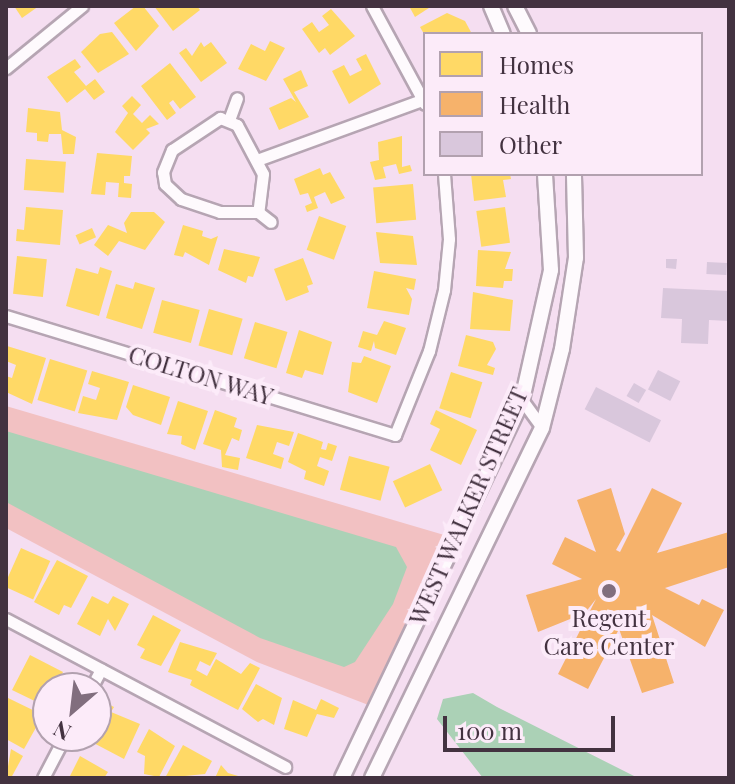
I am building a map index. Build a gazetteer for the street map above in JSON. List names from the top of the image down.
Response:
{
  "streets": {
    "street": ["COLTON WAY", "WEST WALKER STREET"]
  },
  "places": ["Regent Care Center"],
  "legend": ["Homes", "Health", "Other"],
  "scale_bar": "100 m",
  "north": "bottom left"
}
